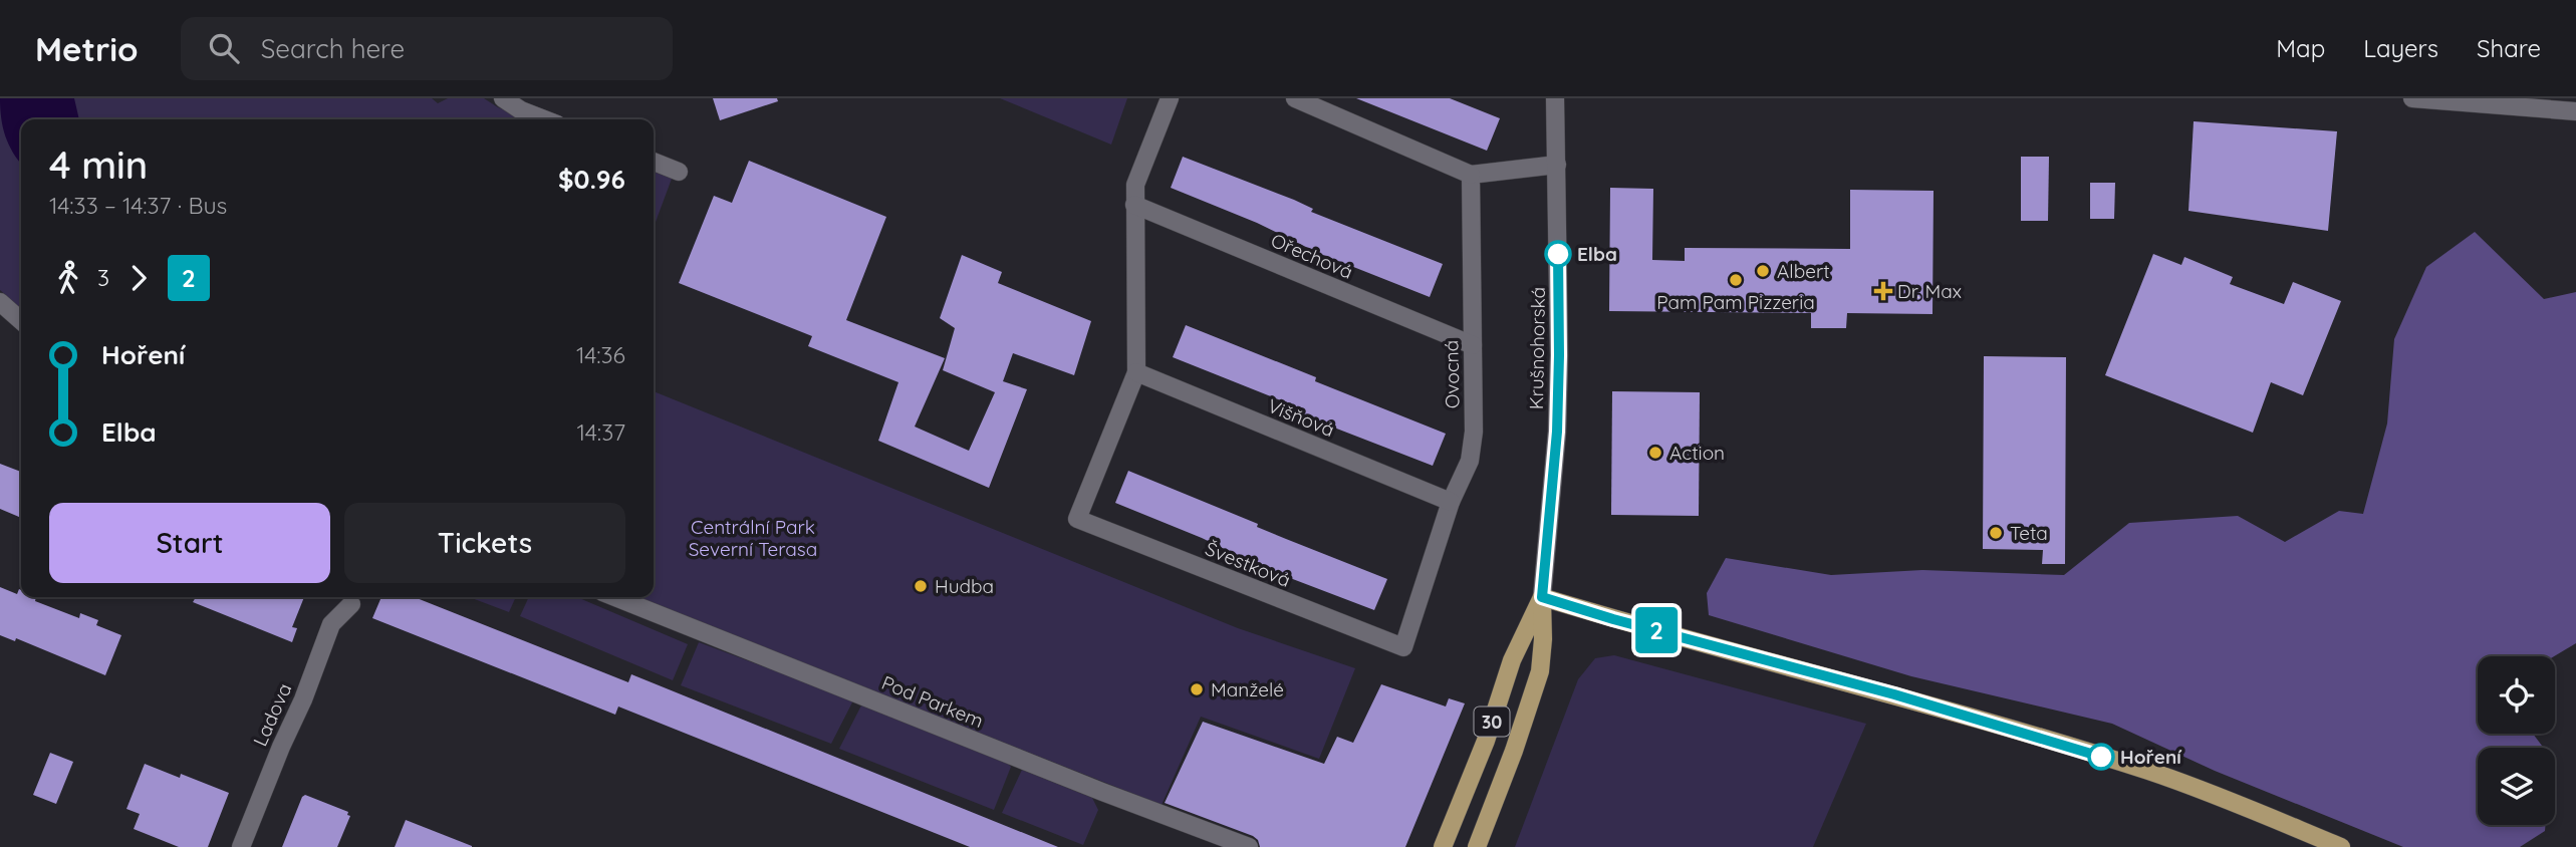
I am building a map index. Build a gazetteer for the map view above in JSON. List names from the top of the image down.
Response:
{
  "streets": {
    "main road": ["Krušnohorská", "30"],
    "street": [
      "Ořechová",
      "Ovocná",
      "Višňová",
      "Švestková",
      "Pod Parkem",
      "Ladova"
    ]
  },
  "crossings": [
    ["Ořechová", "Ovocná"],
    ["Ovocná", "Višňová"],
    ["Ovocná", "Švestková"],
    ["Višňová", "Švestková"]
  ],
  "parks": ["Centrální Park Severní Terasa"],
  "places": {
    "other": [
      "Elba",
      "Albert",
      "Pam Pam Pizzeria",
      "Action",
      "Teta",
      "Hudba",
      "Manželé",
      "Hoření"
    ],
    "health": ["Dr. Max"]
  },
  "lines": ["bus line 2"],
  "page": {
    "header": "Metrio",
    "search": "Search here",
    "nav": ["Map", "Layers", "Share"],
    "on_map": "2",
    "heading": ["4 min", "14:33 – 14:37 · Bus", "$0.96"],
    "legs": ["3", "2"],
    "list": [
      {
        "name": "Hoření",
        "value": "14:36"
      },
      {
        "name": "Elba",
        "value": "14:37"
      }
    ],
    "buttons": ["Start", "Tickets"]
  }
}
